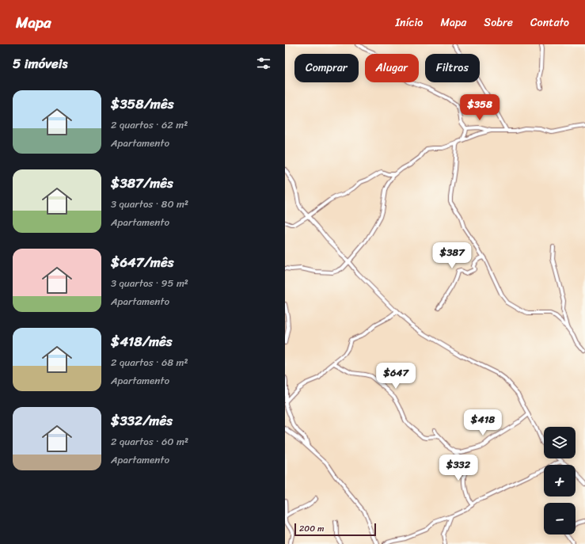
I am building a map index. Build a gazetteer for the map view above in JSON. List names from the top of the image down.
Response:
{
  "scale_bar": "200 m",
  "page": {
    "header": "Mapa",
    "nav": [
      "Início",
      "Mapa",
      "Sobre",
      "Contato"
    ],
    "heading": "5 imóveis",
    "chip": ["Comprar", "Alugar", "Filtros"],
    "list": [
      {
        "name": "$358/mês",
        "note": "2 quartos · 62 m² · Apartamento"
      },
      {
        "name": "$387/mês",
        "note": "3 quartos · 80 m² · Apartamento"
      },
      {
        "name": "$647/mês",
        "note": "3 quartos · 95 m² · Apartamento"
      },
      {
        "name": "$418/mês",
        "note": "2 quartos · 68 m² · Apartamento"
      },
      {
        "name": "$332/mês",
        "note": "2 quartos · 60 m² · Apartamento"
      }
    ],
    "price": [
      "$358",
      "$387",
      "$647",
      "$418",
      "$332"
    ],
    "map_buttons": ["+", "−"],
    "scale": "200 m"
  }
}
